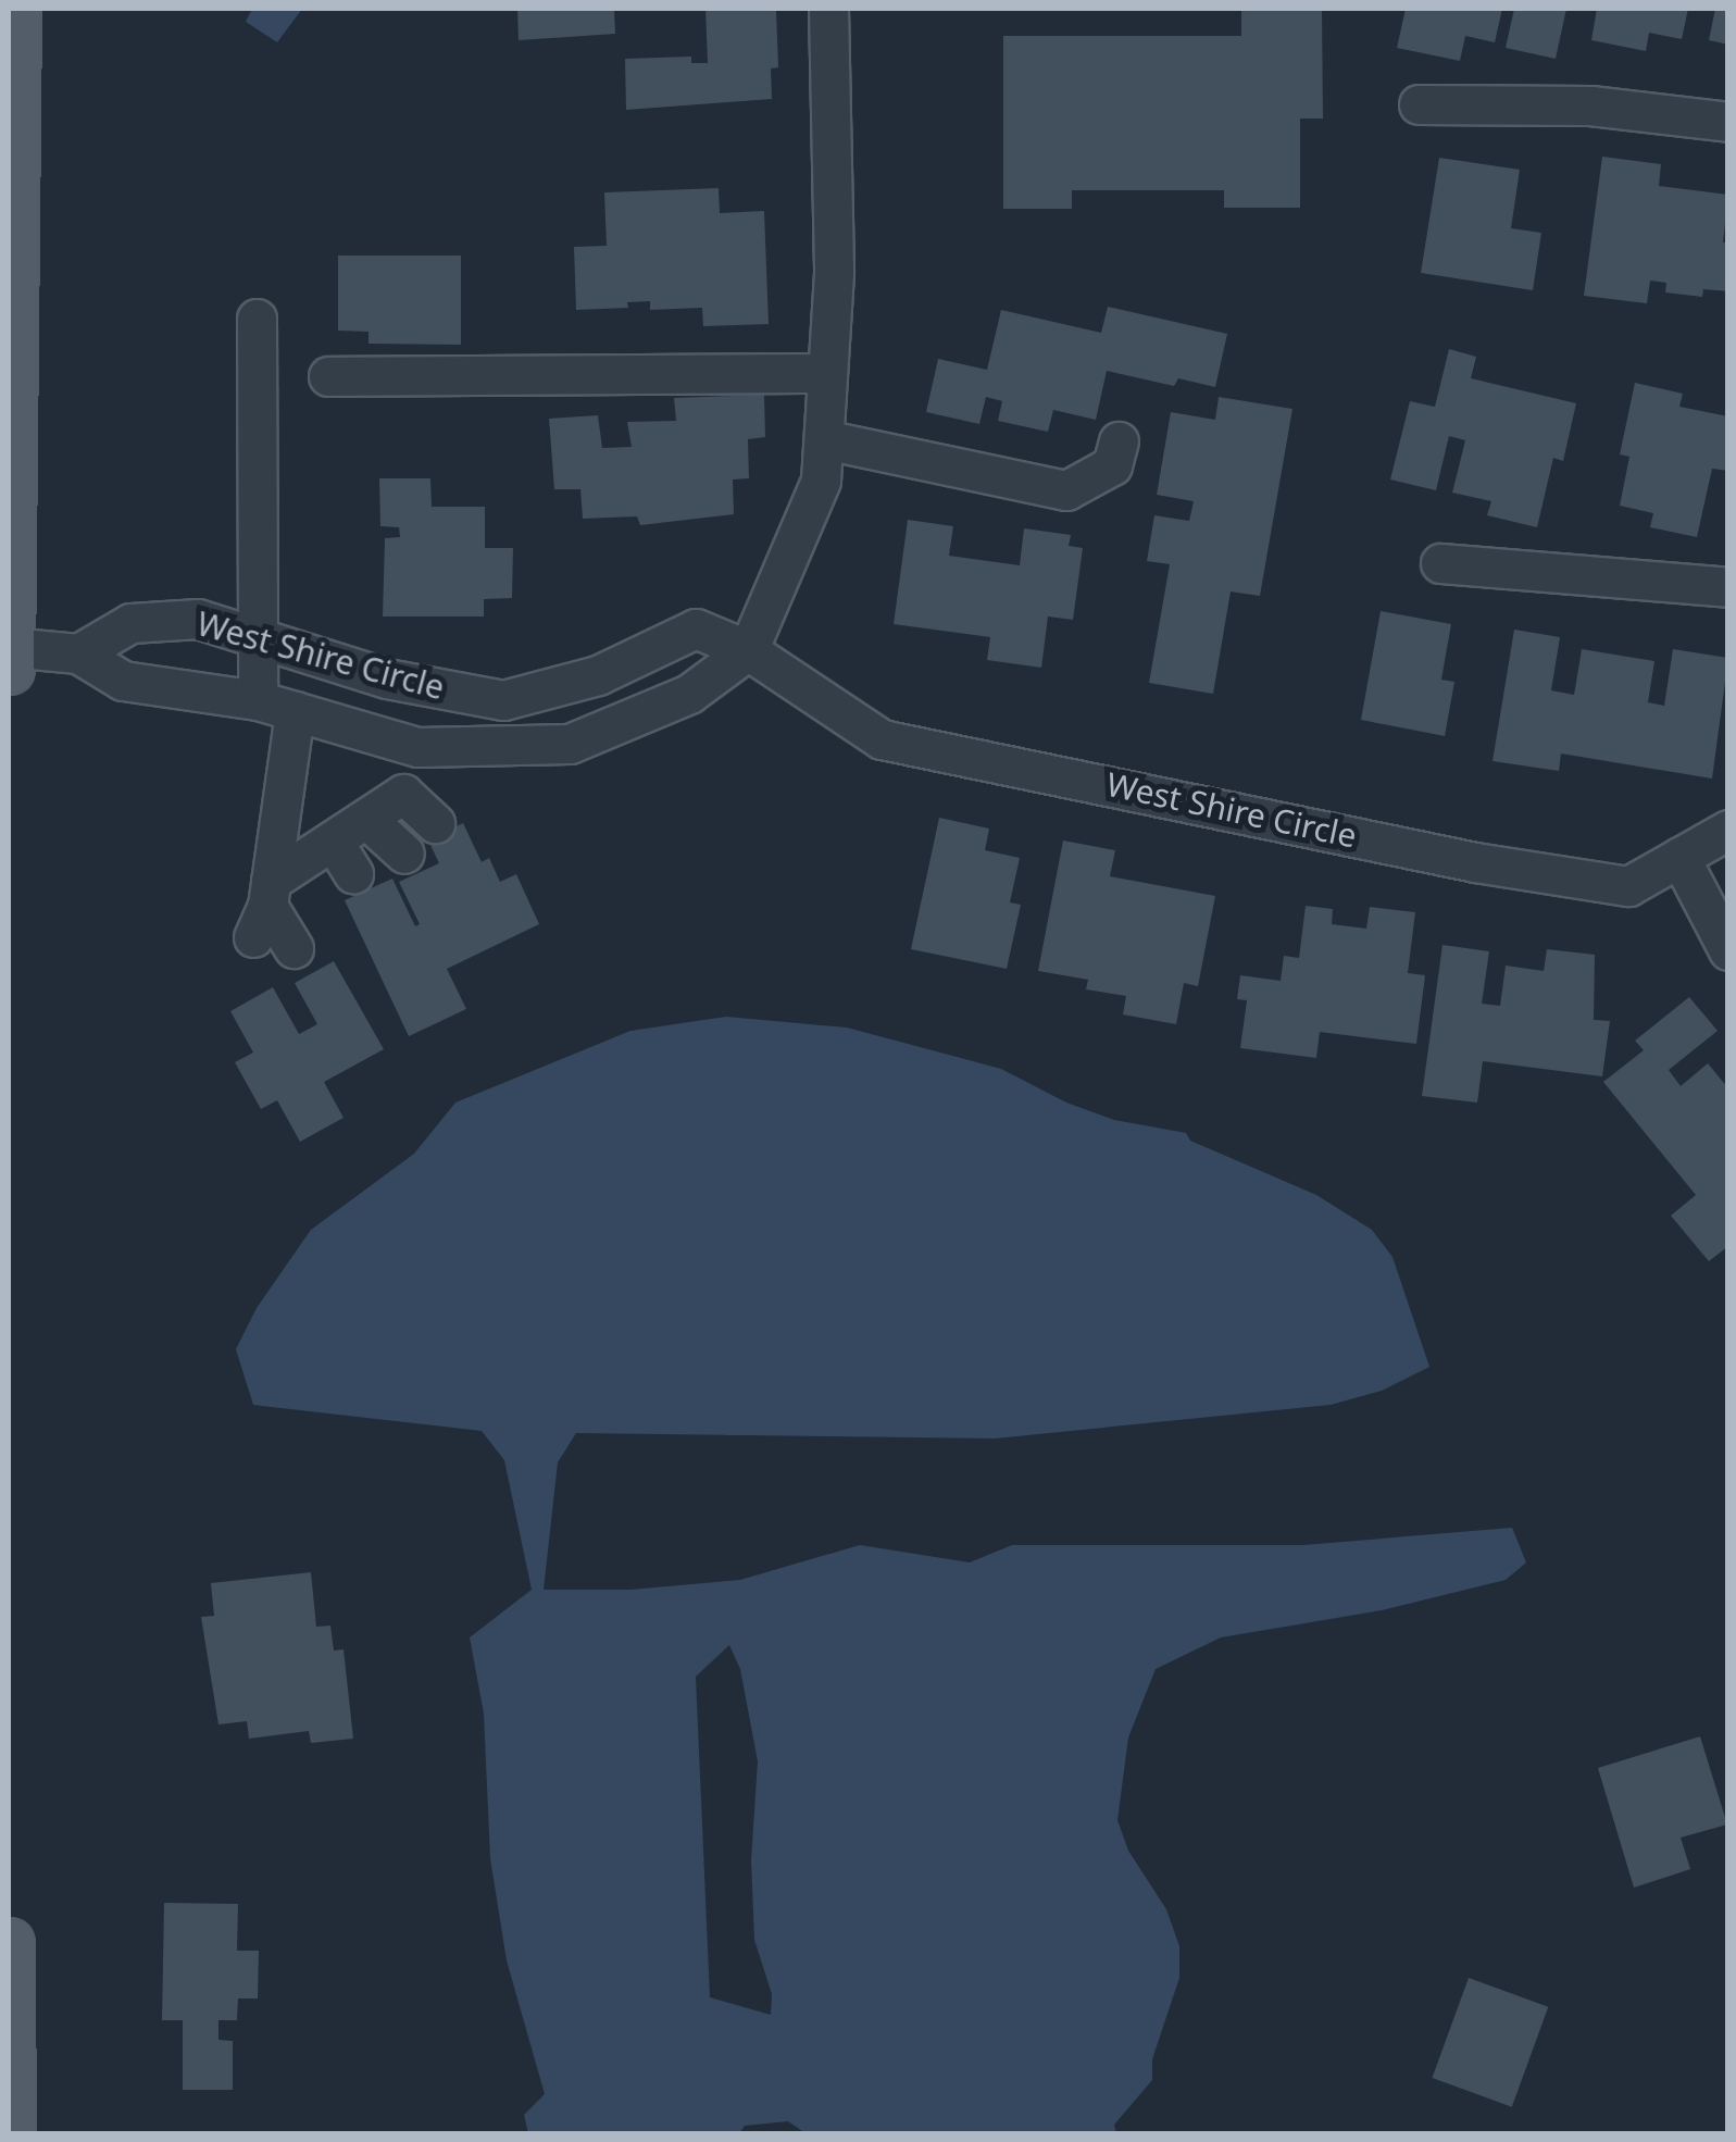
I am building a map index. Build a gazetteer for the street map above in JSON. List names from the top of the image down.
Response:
{
  "streets": {
    "street": ["West Shire Circle"]
  }
}
